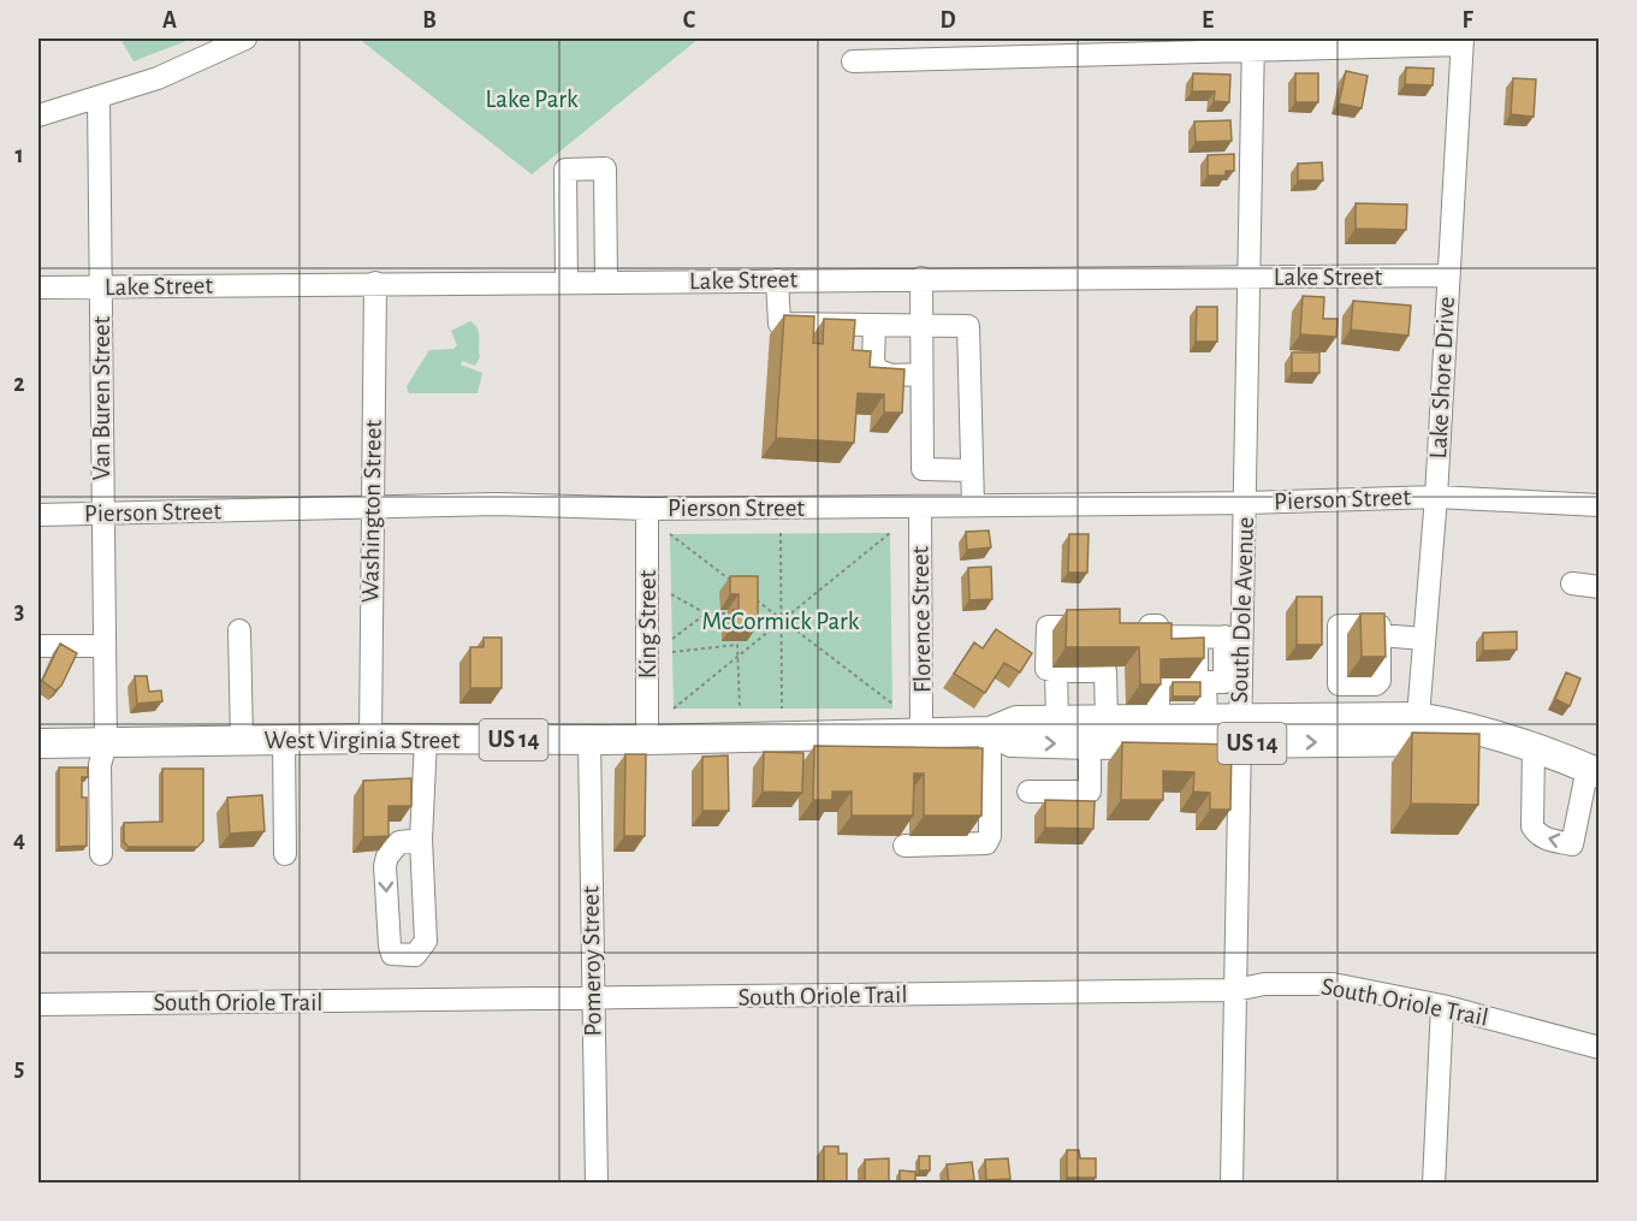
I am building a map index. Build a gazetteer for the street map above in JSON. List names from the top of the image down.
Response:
{
  "streets": {
    "main road": ["West Virginia Street", "US 14"],
    "street": [
      "Lake Street",
      "Lake Shore Drive",
      "Van Buren Street",
      "Pierson Street",
      "Washington Street",
      "South Dole Avenue",
      "Florence Street",
      "King Street",
      "Pomeroy Street",
      "South Oriole Trail"
    ]
  },
  "crossings": [
    ["Lake Street", "Lake Shore Drive"],
    ["Lake Street", "Van Buren Street"],
    ["Lake Street", "Washington Street"],
    ["Lake Street", "South Dole Avenue"],
    ["Lake Shore Drive", "Pierson Street"],
    ["Lake Shore Drive", "West Virginia Street"],
    ["Lake Shore Drive", "US 14"],
    ["Van Buren Street", "Pierson Street"],
    ["Van Buren Street", "West Virginia Street"],
    ["Pierson Street", "Washington Street"],
    ["Pierson Street", "South Dole Avenue"],
    ["Pierson Street", "Florence Street"],
    ["Pierson Street", "King Street"],
    ["Washington Street", "West Virginia Street"],
    ["South Dole Avenue", "West Virginia Street"],
    ["South Dole Avenue", "South Oriole Trail"],
    ["Florence Street", "West Virginia Street"],
    ["King Street", "West Virginia Street"],
    ["West Virginia Street", "US 14"],
    ["West Virginia Street", "Pomeroy Street"],
    ["Pomeroy Street", "South Oriole Trail"]
  ],
  "parks": ["Lake Park", "McCormick Park"],
  "grid": {
    "columns": [
      "A",
      "B",
      "C",
      "D",
      "E",
      "F"
    ],
    "rows": [
      "1",
      "2",
      "3",
      "4",
      "5"
    ]
  }
}
